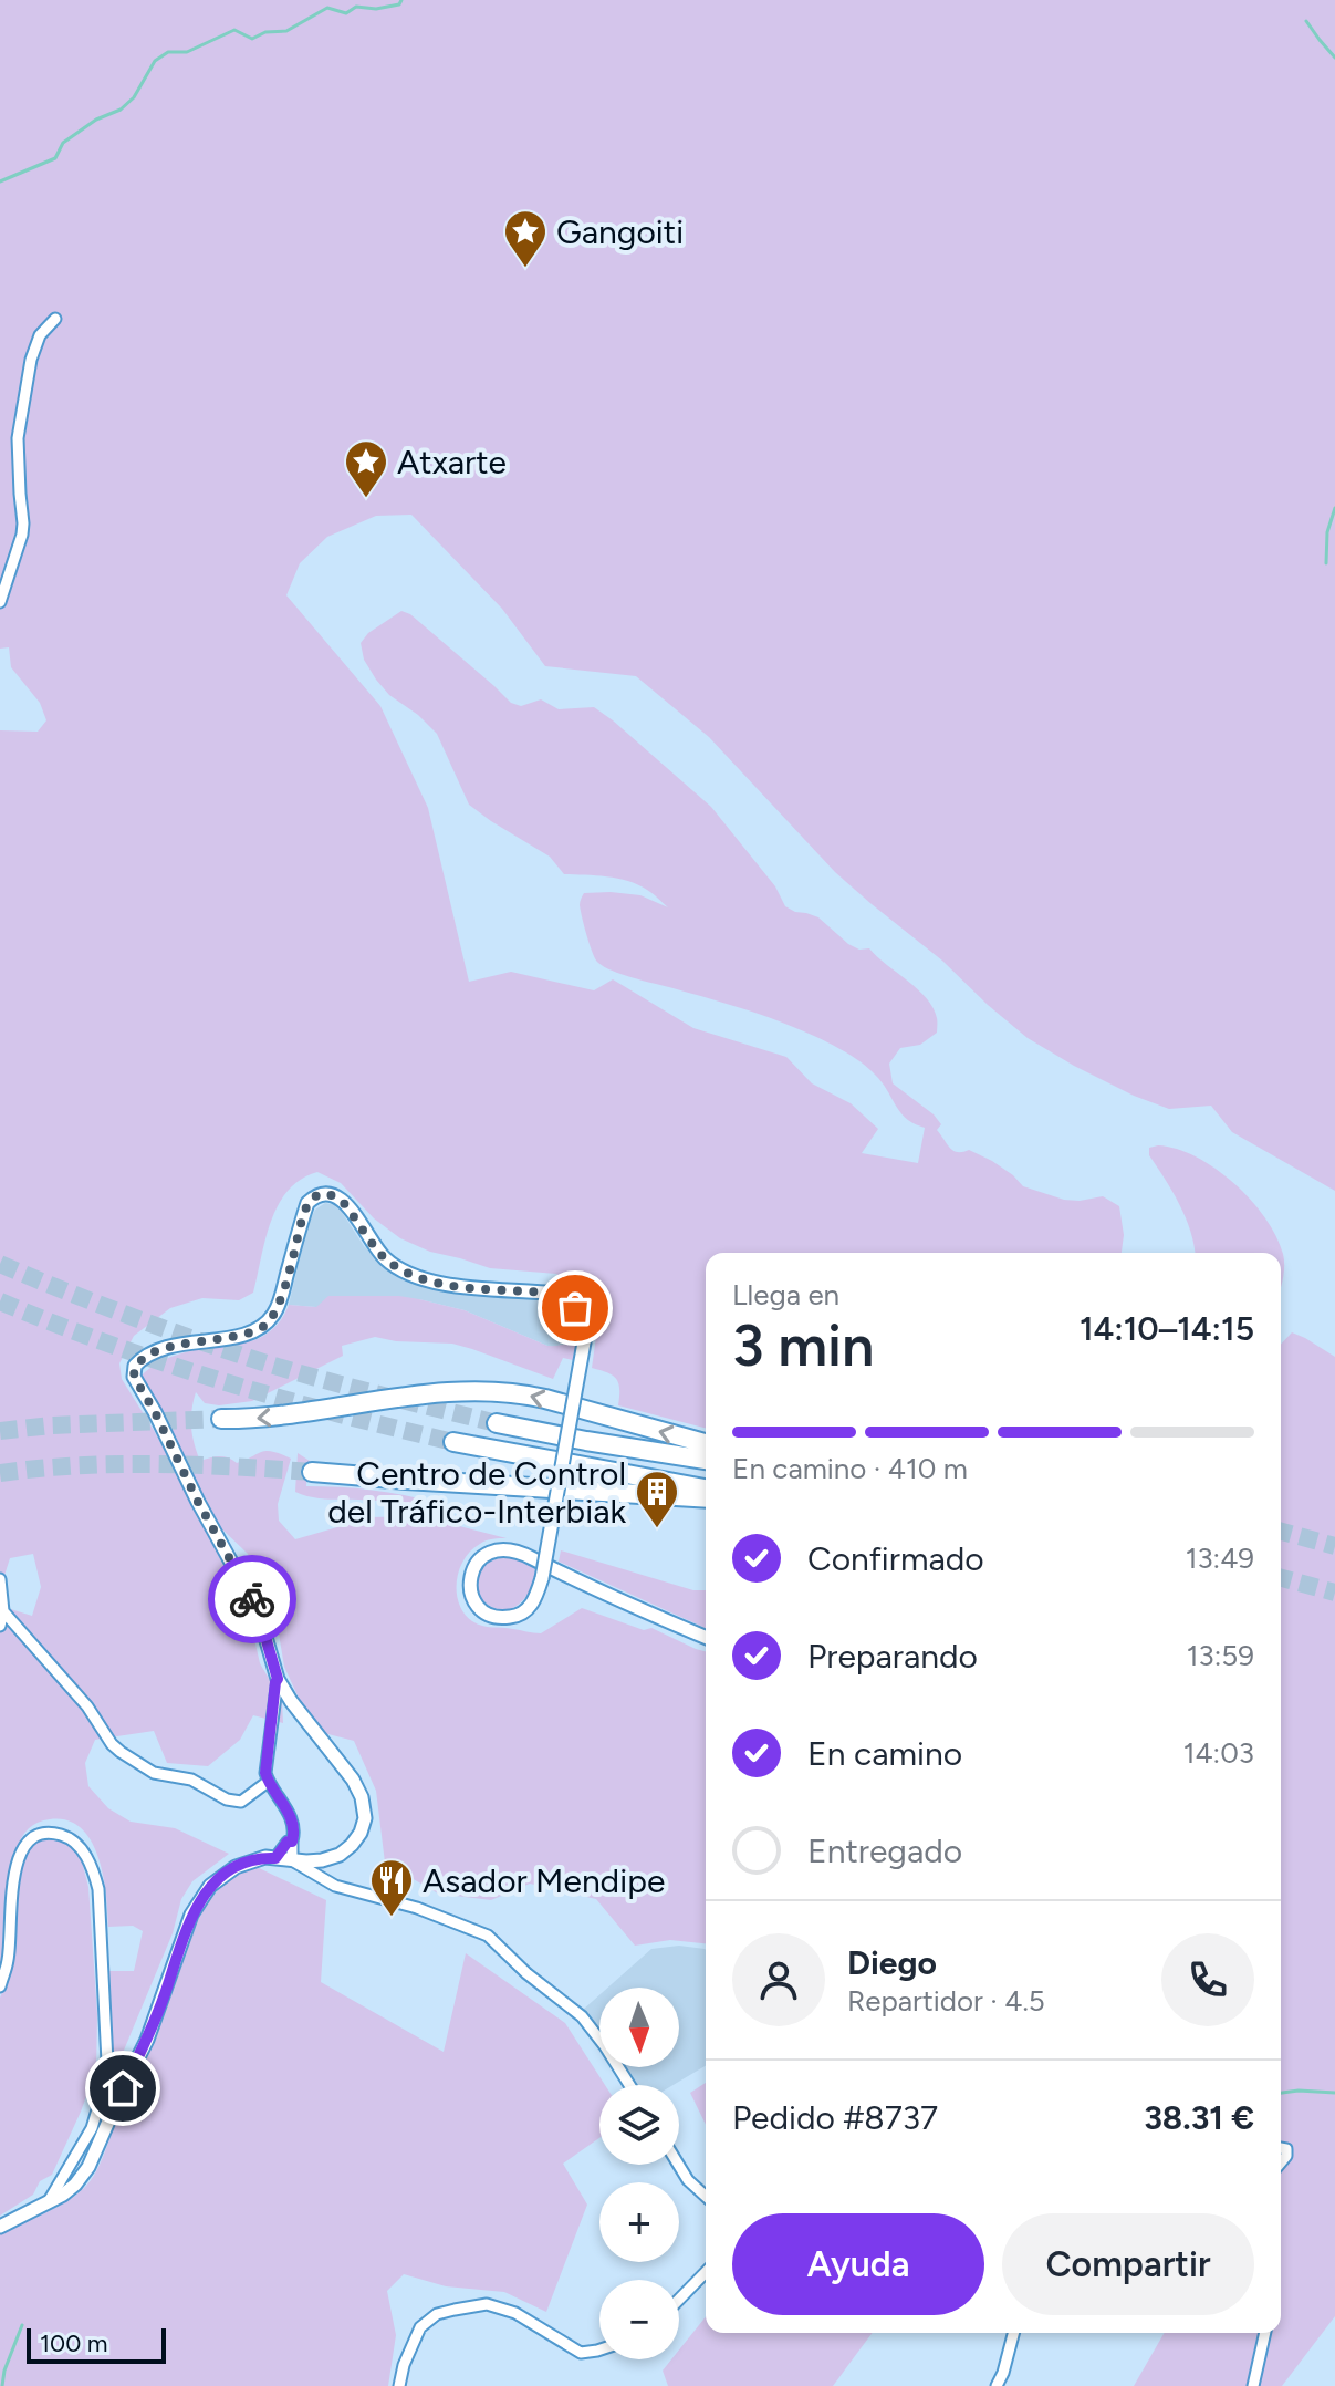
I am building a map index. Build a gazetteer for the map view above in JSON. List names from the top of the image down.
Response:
{
  "places": {
    "place": ["Gangoiti", "Atxarte"],
    "building": ["Centro de Control del Tráfico-Interbiak"],
    "restaurant": ["Asador Mendipe"]
  },
  "scale_bar": "100 m",
  "north": "bottom",
  "page": {
    "heading": ["3 min", "Llega en", "14:10–14:15"],
    "panel": [
      "Diego",
      "Repartidor · 4.5",
      "Pedido #8737",
      "38.31 €"
    ],
    "bar": "En camino · 410 m",
    "list": [
      ["Confirmado", "13:49"],
      ["Preparando", "13:59"],
      ["En camino", "14:03"],
      "Entregado"
    ],
    "map_buttons": ["+", "−"],
    "buttons": ["Ayuda", "Compartir"],
    "scale": "100 m"
  }
}
